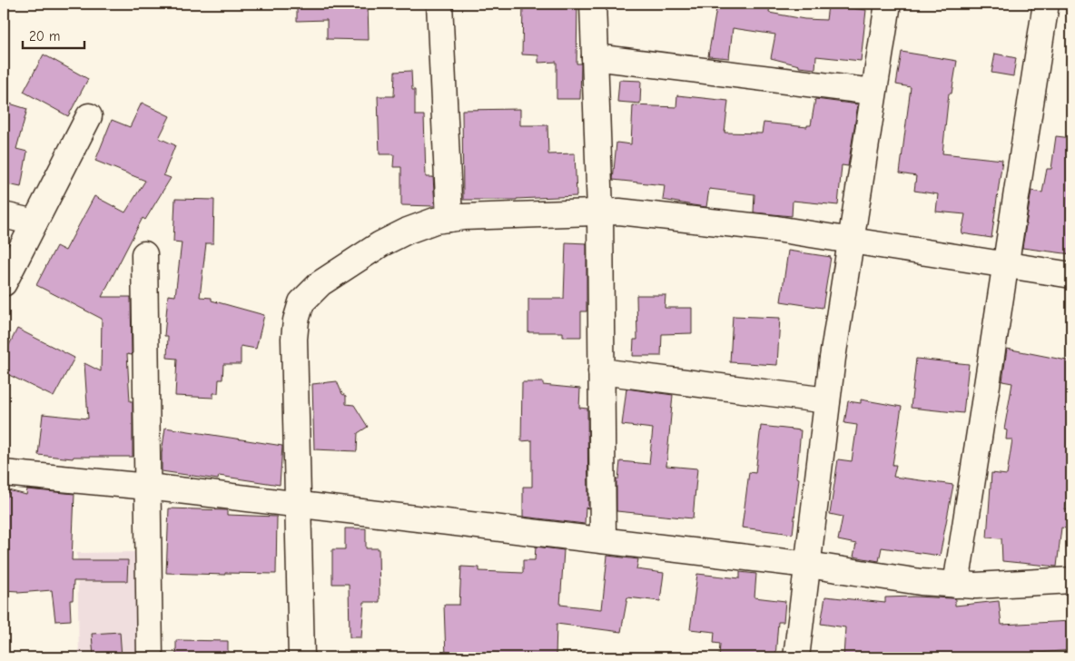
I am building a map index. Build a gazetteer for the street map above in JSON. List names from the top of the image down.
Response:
{
  "scale_bar": "20 m"
}
